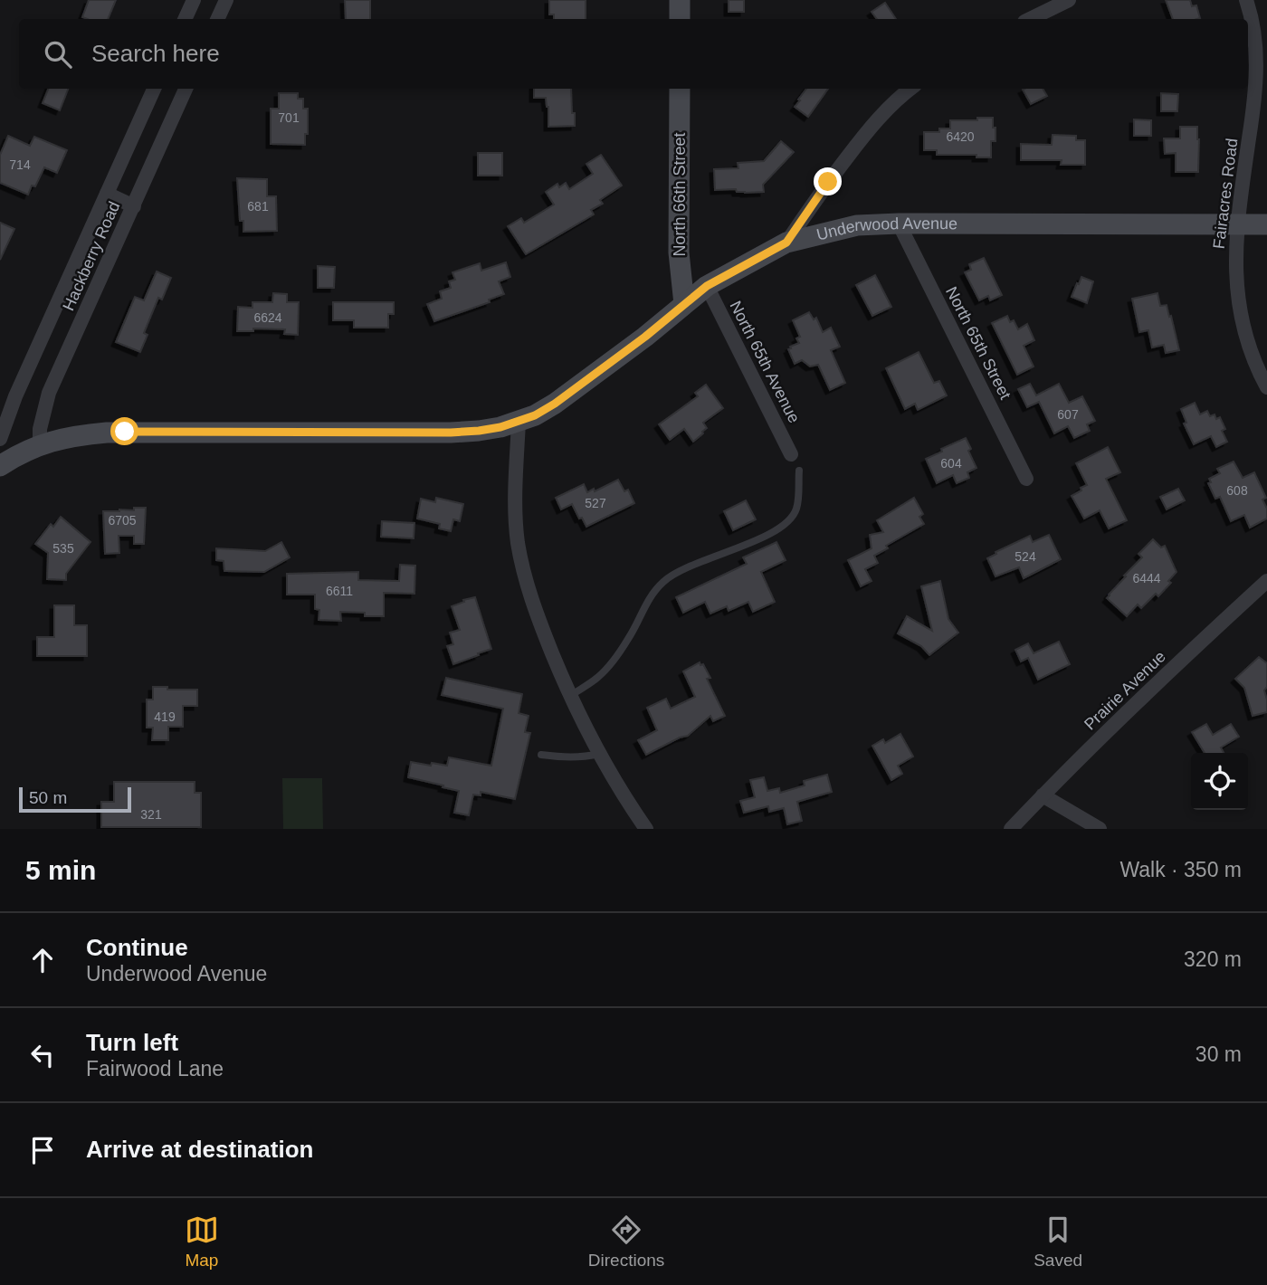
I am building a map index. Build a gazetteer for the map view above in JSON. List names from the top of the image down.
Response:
{
  "streets": {
    "main road": ["North 66th Street", "Underwood Avenue"],
    "street": [
      "Fairacres Road",
      "Hackberry Road",
      "North 65th Street",
      "North 65th Avenue",
      "Prairie Avenue"
    ]
  },
  "crossings": [
    ["Fairacres Road", "Underwood Avenue"],
    ["North 66th Street", "Underwood Avenue"],
    ["Underwood Avenue", "Hackberry Road"],
    ["Underwood Avenue", "North 65th Street"],
    ["Underwood Avenue", "North 65th Avenue"]
  ],
  "house_numbers": [
    "701",
    "6420",
    "714",
    "681",
    "6624",
    "607",
    "604",
    "608",
    "527",
    "6705",
    "535",
    "524",
    "6444",
    "6611",
    "419",
    "321"
  ],
  "scale_bar": "50 m",
  "page": {
    "search": "Search here",
    "scale": "50 m",
    "heading": ["5 min", "Walk · 350 m"],
    "list": [
      ["Continue", "Underwood Avenue", "320 m"],
      ["Turn left", "Fairwood Lane", "30 m"],
      "Arrive at destination"
    ],
    "nav": ["Map", "Directions", "Saved"]
  }
}
